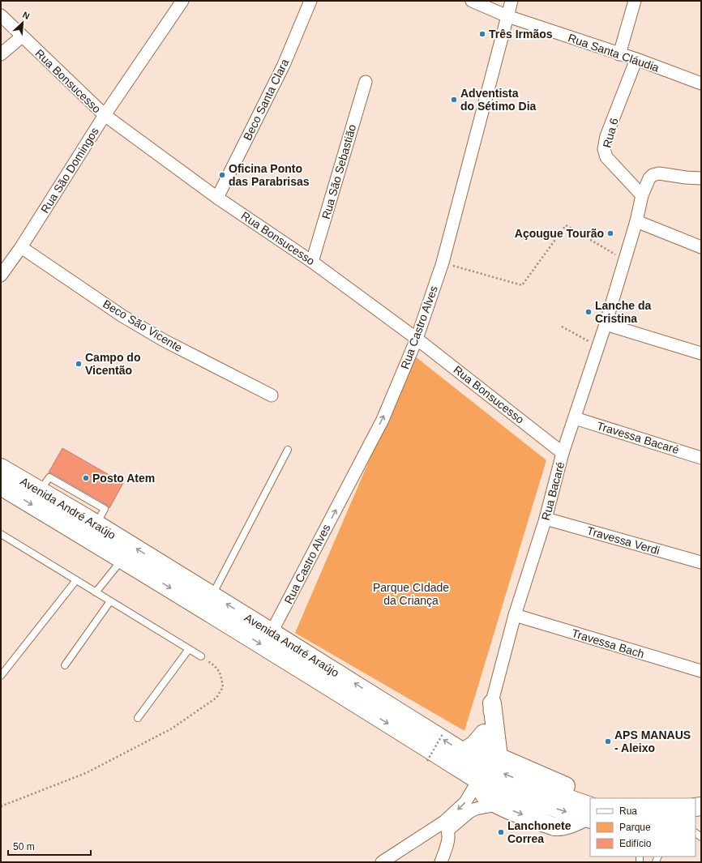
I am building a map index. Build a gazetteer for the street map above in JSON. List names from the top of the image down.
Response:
{
  "streets": {
    "main road": ["Avenida André Araújo"],
    "street": [
      "Rua Santa Cláudia",
      "Rua Bonsucesso",
      "Beco Santa Clara",
      "Rua 6",
      "Rua São Domingos",
      "Rua São Sebastião",
      "Beco São Vicente",
      "Rua Castro Alves",
      "Travessa Bacaré",
      "Rua Bacaré",
      "Travessa Verdi",
      "Travessa Bach"
    ]
  },
  "crossings": [
    ["Rua Santa Cláudia", "Rua 6"],
    ["Rua Santa Cláudia", "Rua Castro Alves"],
    ["Rua Bonsucesso", "Beco Santa Clara"],
    ["Rua Bonsucesso", "Rua São Domingos"],
    ["Rua Bonsucesso", "Rua São Sebastião"],
    ["Rua Bonsucesso", "Rua Castro Alves"],
    ["Rua Bonsucesso", "Rua Bacaré"],
    ["Rua 6", "Rua Bacaré"],
    ["Rua São Domingos", "Beco São Vicente"],
    ["Rua Castro Alves", "Avenida André Araújo"],
    ["Travessa Bacaré", "Rua Bacaré"],
    ["Rua Bacaré", "Avenida André Araújo"],
    ["Rua Bacaré", "Travessa Verdi"],
    ["Rua Bacaré", "Travessa Bach"]
  ],
  "one_way": ["Rua Castro Alves"],
  "parks": ["Parque CIdade da Criança"],
  "places": [
    "Três Irmãos",
    "Adventista do Sétimo Dia",
    "Oficina Ponto das Parabrisas",
    "Açougue Tourão",
    "Lanche da Cristina",
    "Campo do Vicentão",
    "Posto Atem",
    "APS MANAUS - Aleixo",
    "Lanchonete Correa"
  ],
  "legend": ["Rua", "Parque", "Edifício"],
  "scale_bar": "50 m",
  "north": "top right"
}
